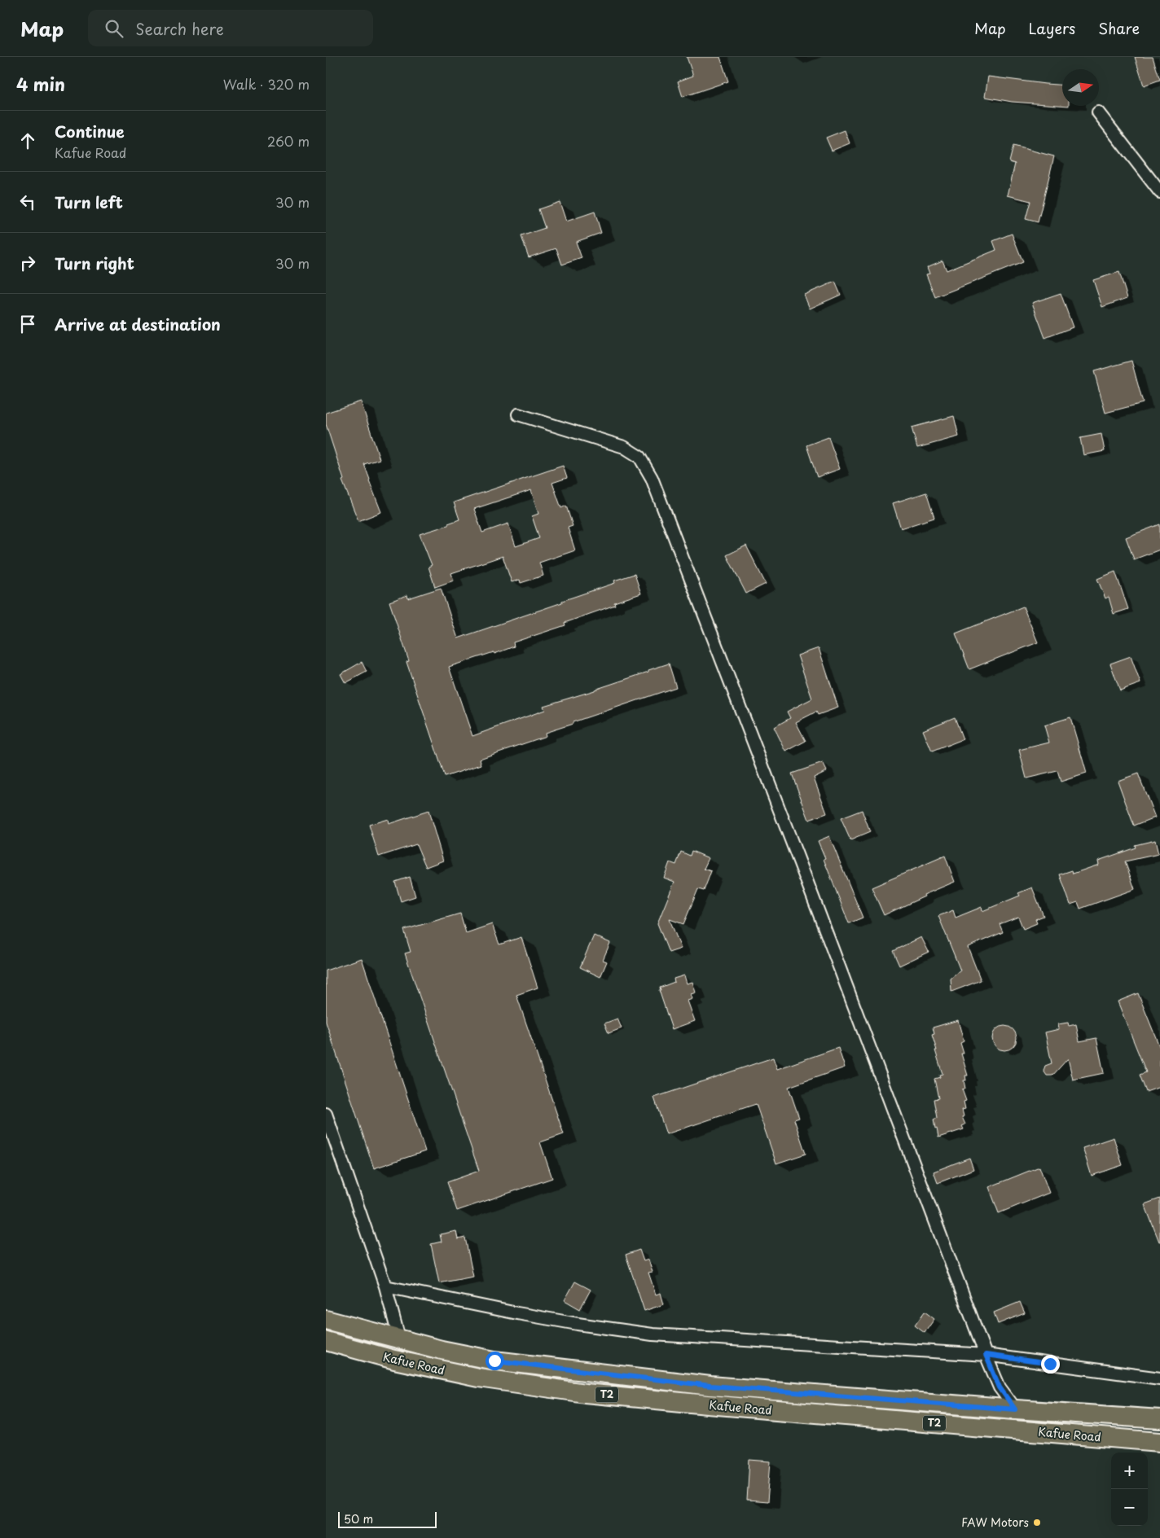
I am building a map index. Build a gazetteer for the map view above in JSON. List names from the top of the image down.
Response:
{
  "streets": {
    "main road": ["Kafue Road", "T2"]
  },
  "places": ["FAW Motors"],
  "scale_bar": "50 m",
  "north": "right",
  "page": {
    "header": "Map",
    "search": "Search here",
    "nav": ["Map", "Layers", "Share"],
    "heading": ["4 min", "Walk · 320 m"],
    "list": [
      ["Continue", "Kafue Road", "260 m"],
      ["Turn left", "30 m"],
      ["Turn right", "30 m"],
      "Arrive at destination"
    ],
    "map_buttons": ["+", "−"],
    "scale": "50 m"
  }
}
